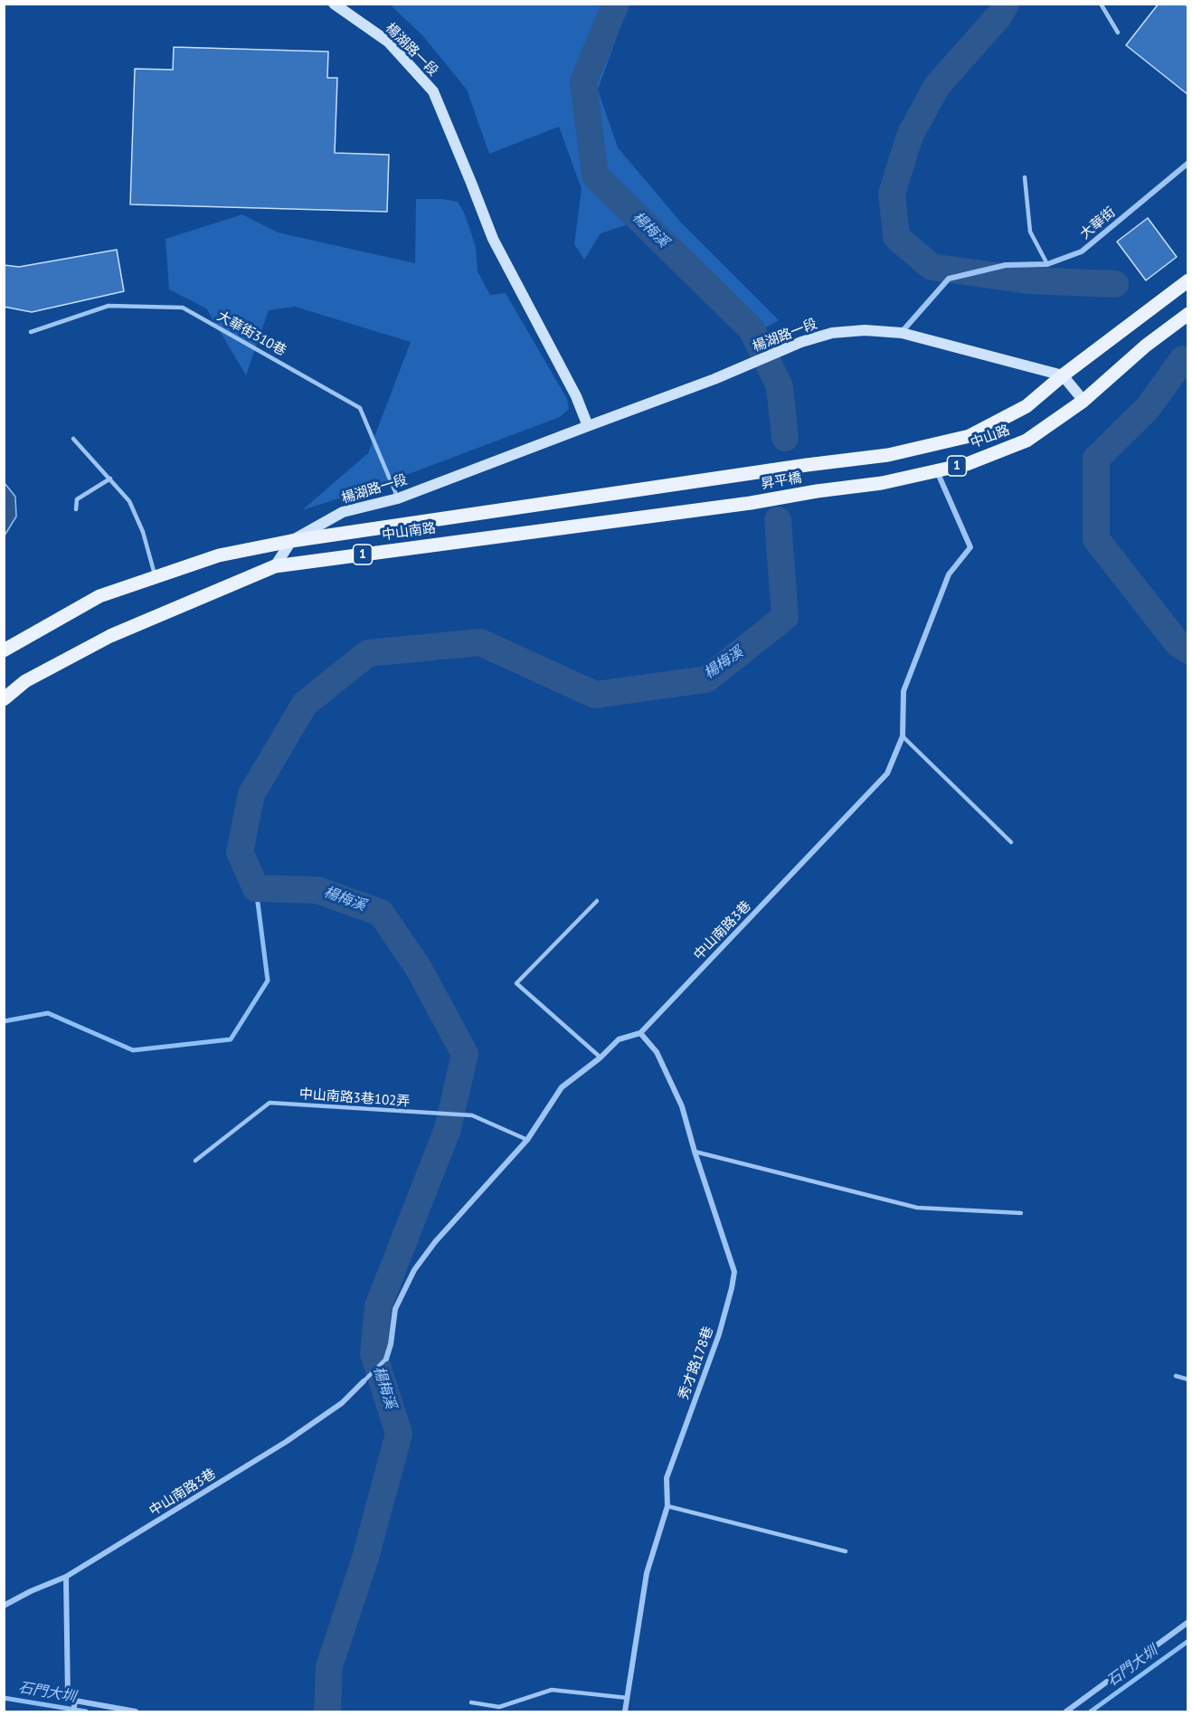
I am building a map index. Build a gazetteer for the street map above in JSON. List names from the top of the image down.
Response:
{
  "streets": {
    "main road": [
      "中山路",
      "1",
      "昇平橋",
      "中山南路"
    ],
    "street": [
      "楊湖路一段",
      "大華街",
      "中山南路3巷",
      "秀才路178巷"
    ],
    "lane": ["大華街310巷", "中山南路3巷102弄"]
  },
  "crossings": [
    ["楊湖路一段", "大華街"],
    ["楊湖路一段", "大華街310巷"],
    ["楊湖路一段", "中山路"],
    ["楊湖路一段", "中山南路"],
    ["中山路", "昇平橋"],
    ["中山路", "中山南路3巷"],
    ["昇平橋", "中山南路"],
    ["中山南路3巷", "中山南路3巷102弄"],
    ["中山南路3巷", "秀才路178巷"]
  ],
  "water": ["楊梅溪", "石門大圳"]
}
